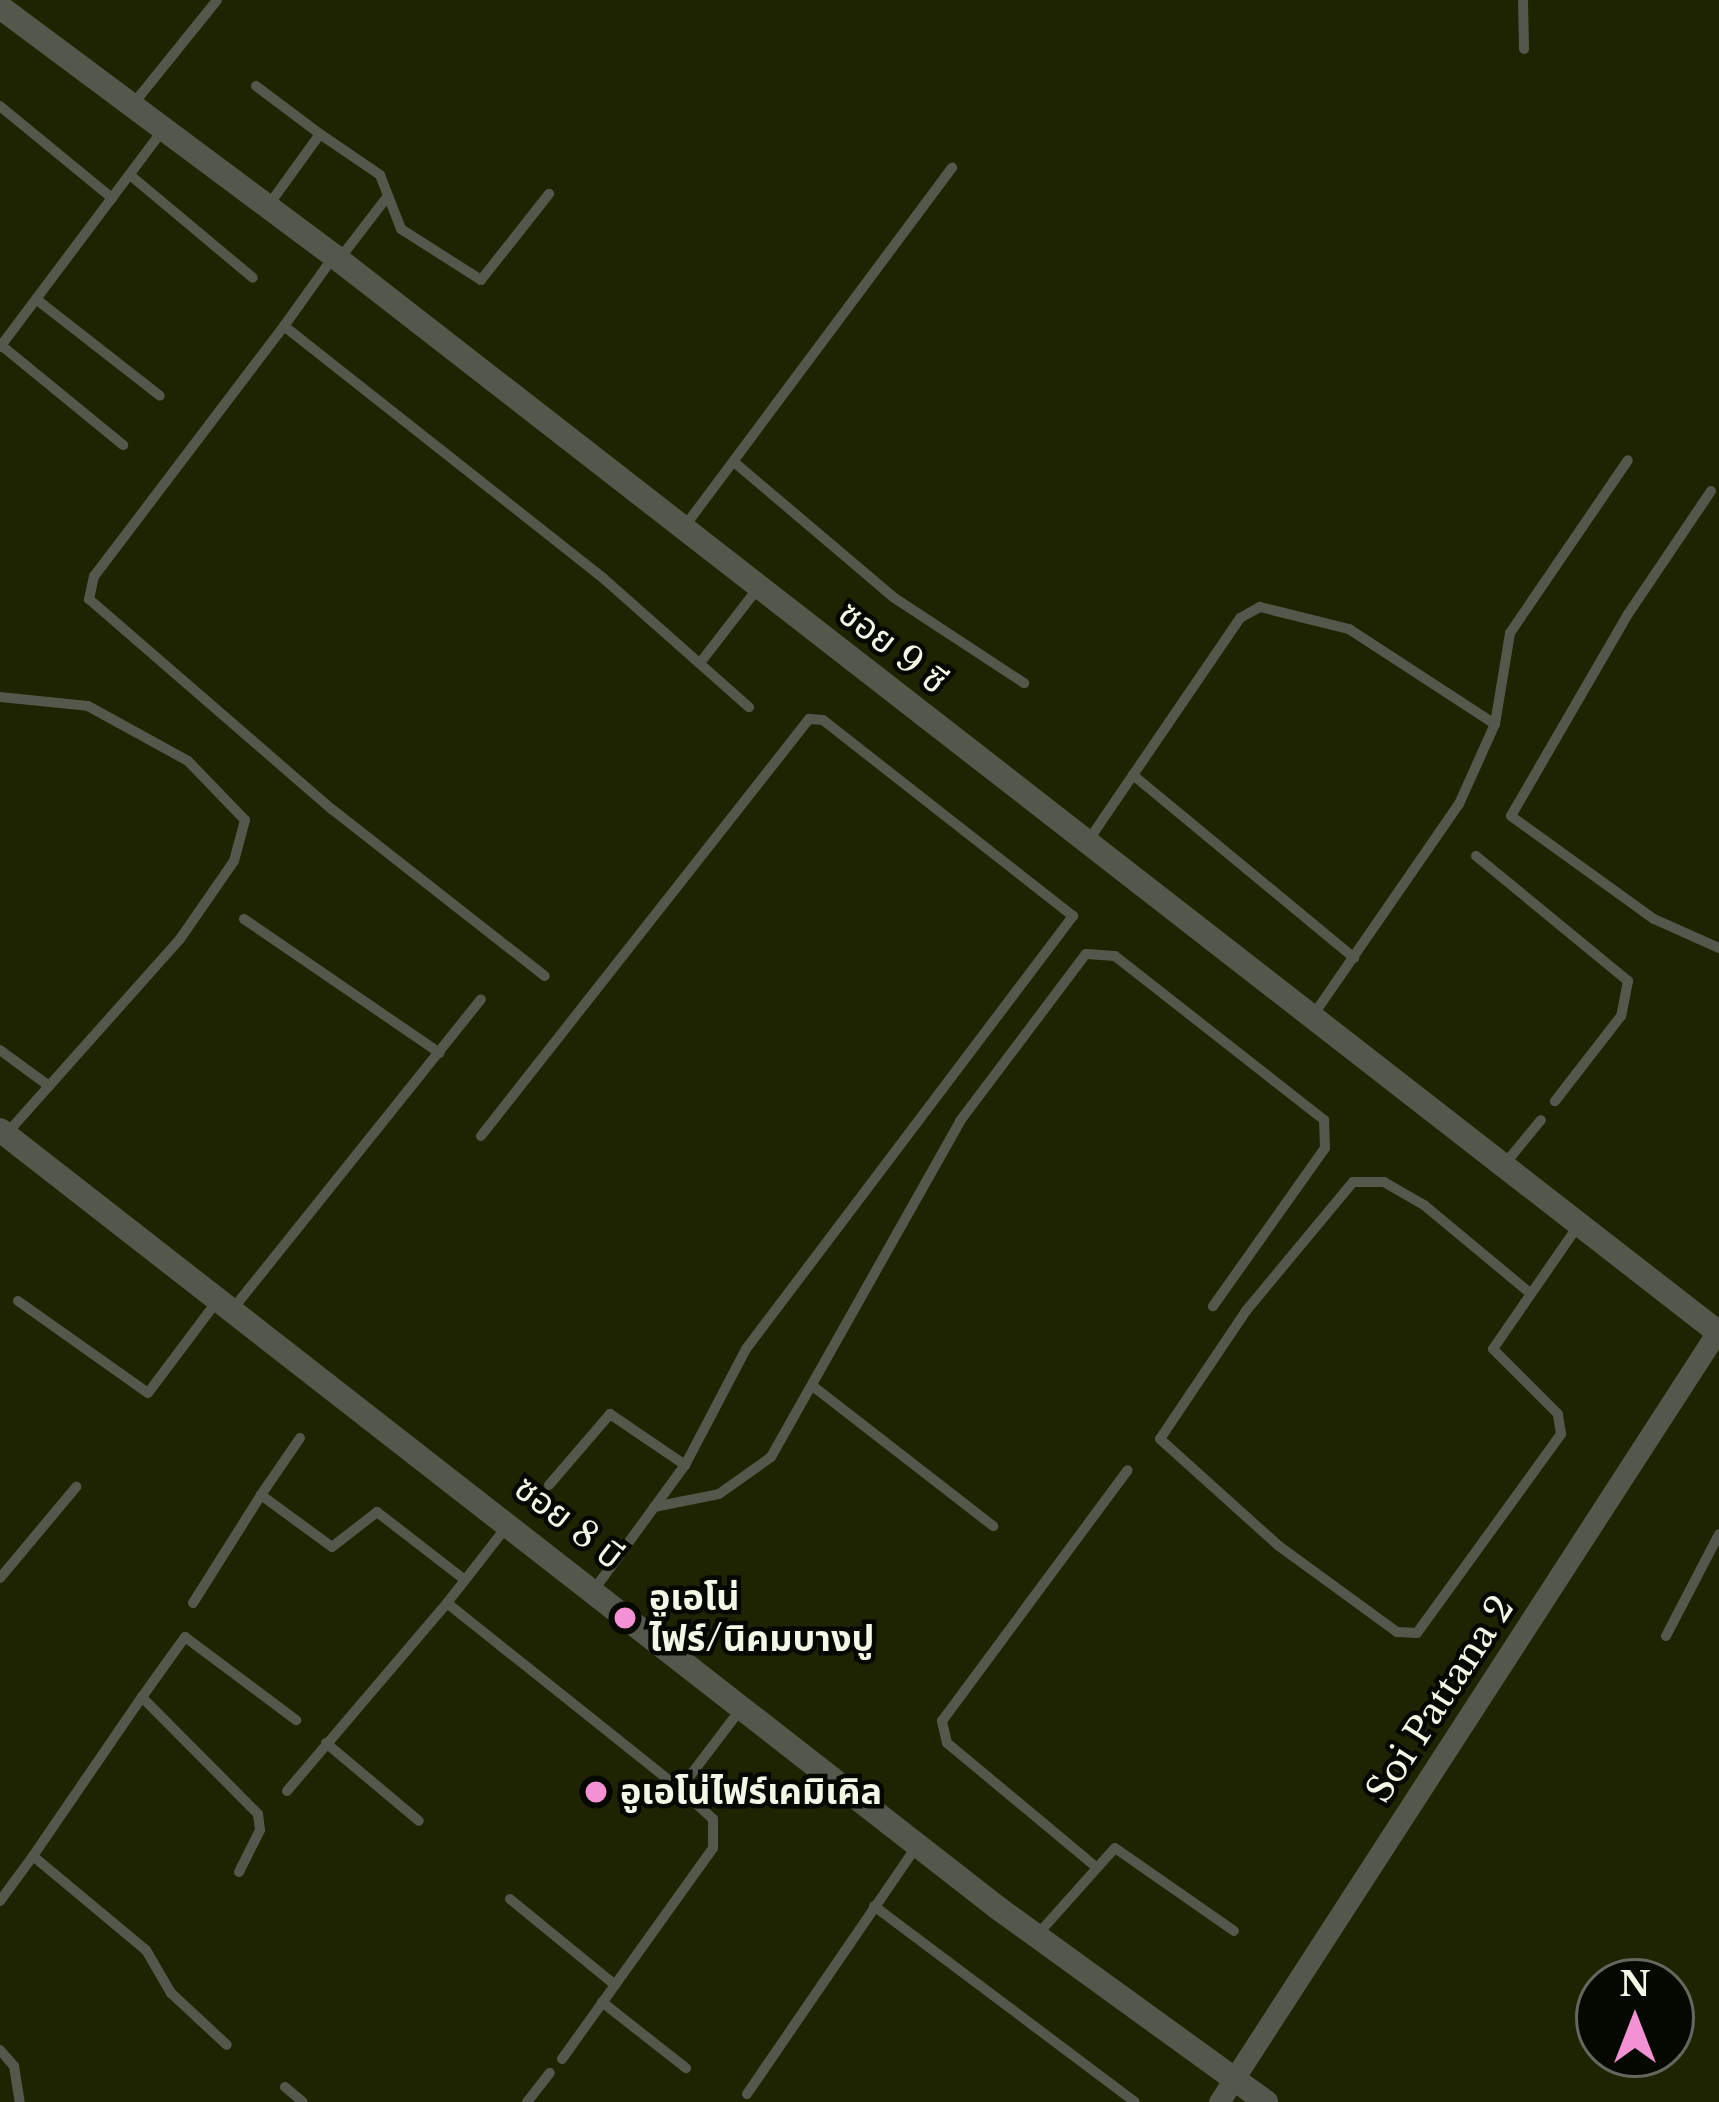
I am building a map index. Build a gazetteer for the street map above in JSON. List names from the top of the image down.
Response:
{
  "streets": {
    "street": ["ซอย 9 ซี", "ซอย 8 บี", "Soi Pattana 2"]
  },
  "crossings": [
    ["ซอย 9 ซี", "Soi Pattana 2"],
    ["ซอย 8 บี", "Soi Pattana 2"]
  ],
  "places": ["อูเอโน่ ไฟร์/นิคมบางปู", "อูเอโน่ไฟร์เคมิเคิล"],
  "north": "top"
}
